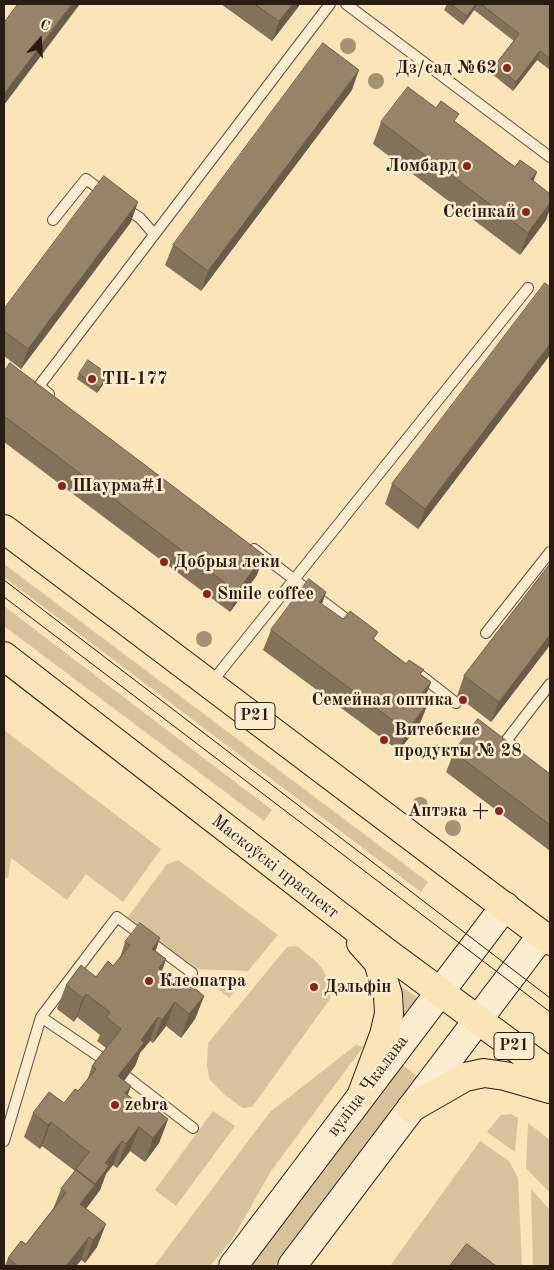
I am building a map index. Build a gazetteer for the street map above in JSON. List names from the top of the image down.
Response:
{
  "streets": {
    "main road": ["Р21", "Маскоўскі праспект", "вуліца Чкалава"]
  },
  "crossings": [
    ["Р21", "вуліца Чкалава"],
    ["Маскоўскі праспект", "вуліца Чкалава"]
  ],
  "places": [
    "Дз/сад №62",
    "Ломбард",
    "Сесінкай",
    "ТП-177",
    "Шаурма#1",
    "Добрыя леки",
    "Smile coffee",
    "Семейная оптика",
    "Витебские продукты № 28",
    "Аптэка +",
    "Клеопатра",
    "Дэльфін",
    "zebra"
  ],
  "north": "top"
}
